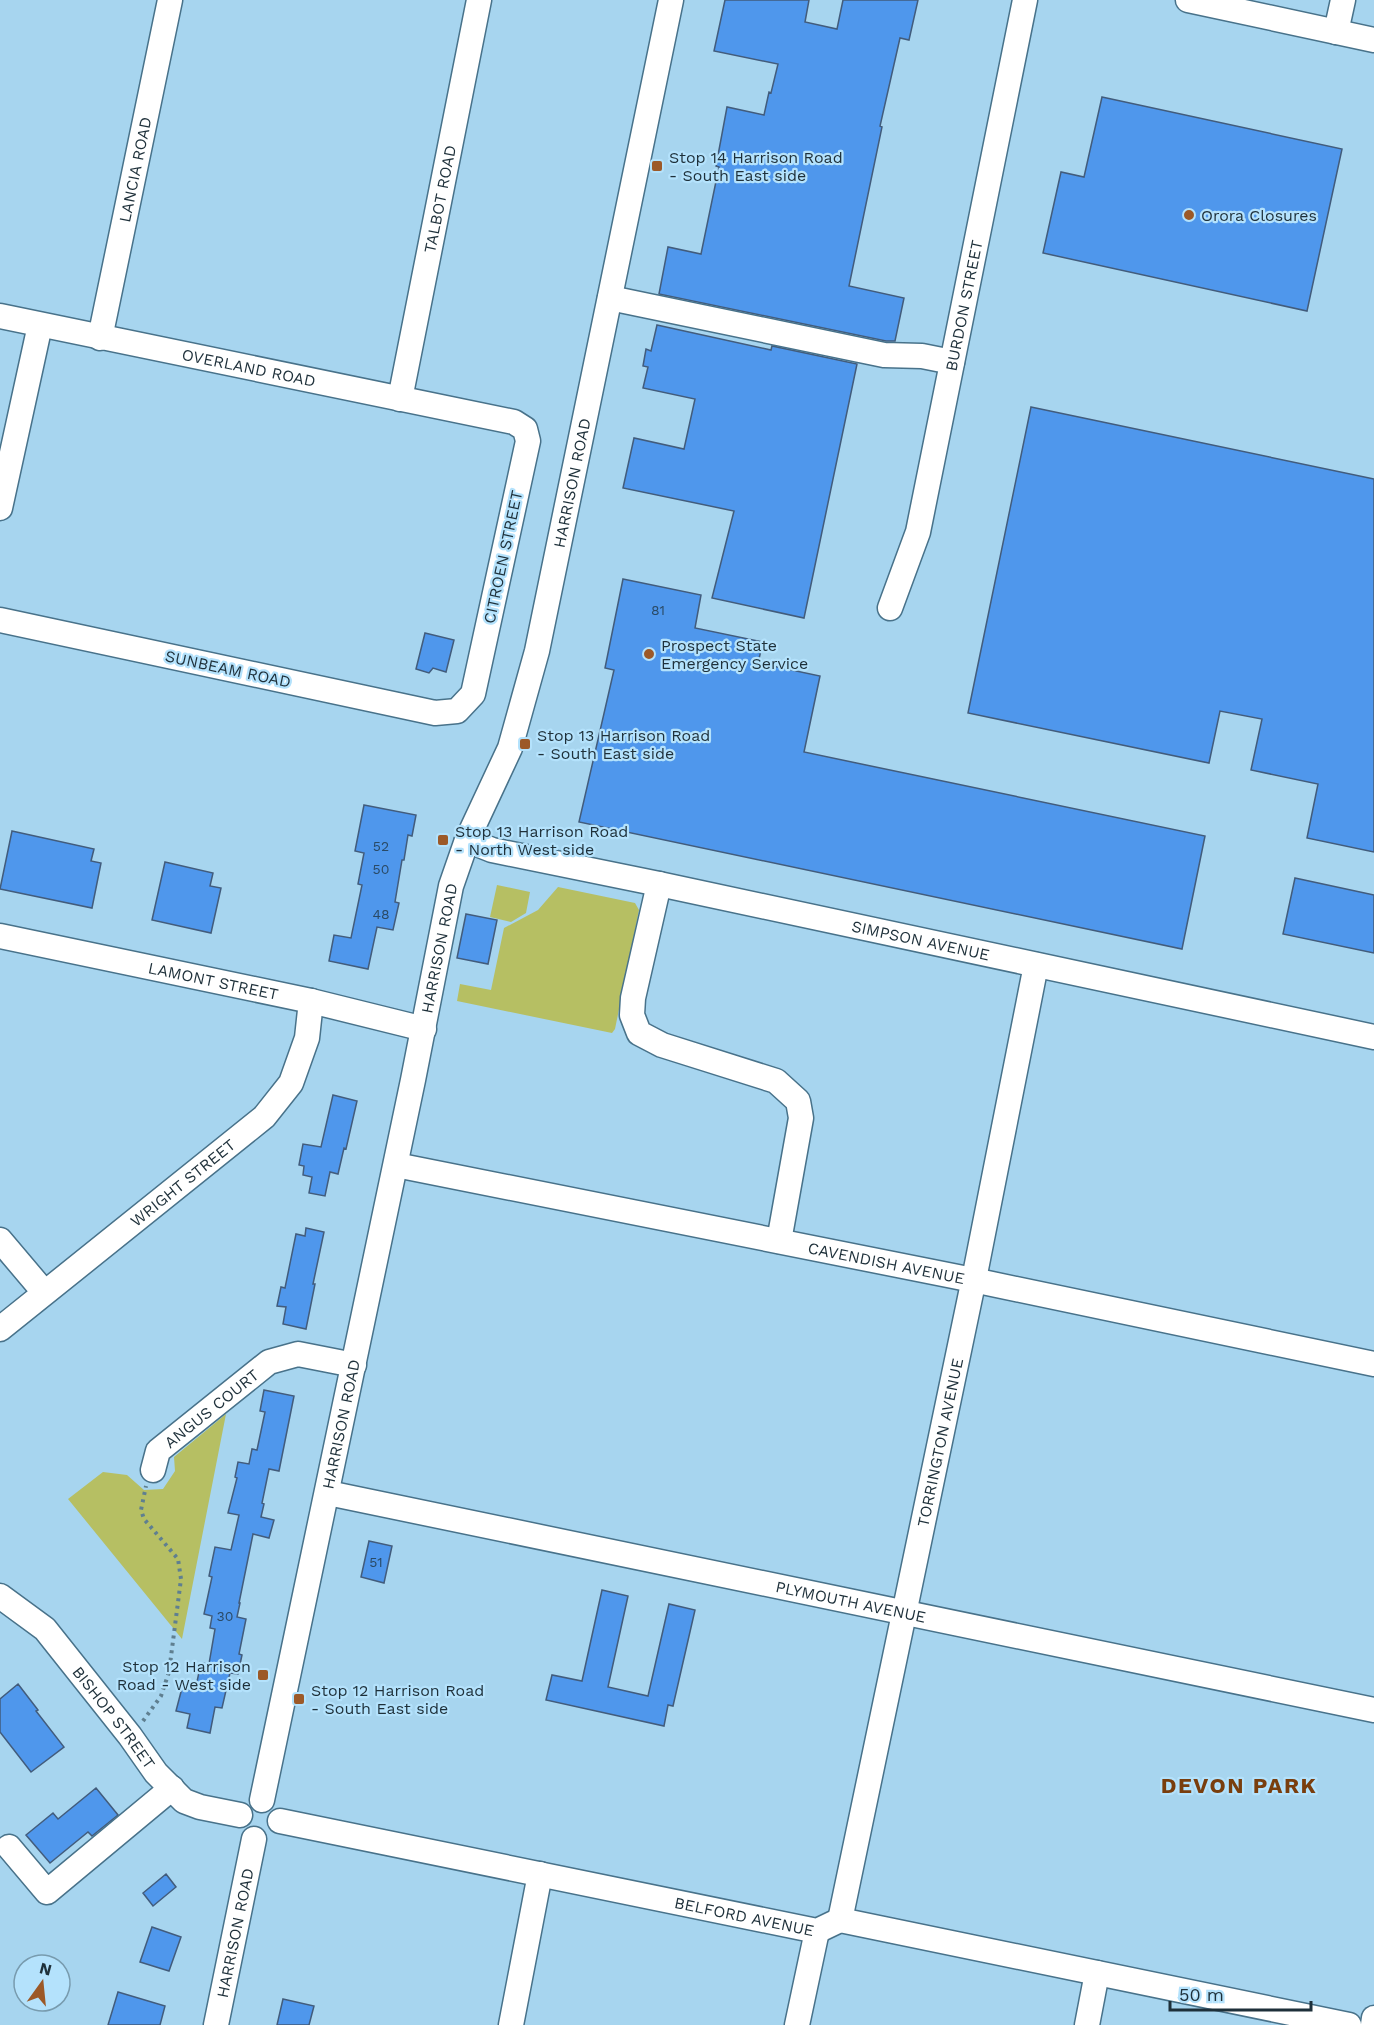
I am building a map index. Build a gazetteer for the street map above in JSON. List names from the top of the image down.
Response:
{
  "streets": {
    "street": [
      "LANCIA ROAD",
      "TALBOT ROAD",
      "BURDON STREET",
      "OVERLAND ROAD",
      "HARRISON ROAD",
      "CITROEN STREET",
      "SUNBEAM ROAD",
      "SIMPSON AVENUE",
      "LAMONT STREET",
      "WRIGHT STREET",
      "CAVENDISH AVENUE",
      "ANGUS COURT",
      "TORRINGTON AVENUE",
      "PLYMOUTH AVENUE",
      "BISHOP STREET",
      "BELFORD AVENUE"
    ]
  },
  "crossings": [
    ["LANCIA ROAD", "OVERLAND ROAD"],
    ["TALBOT ROAD", "OVERLAND ROAD"],
    ["OVERLAND ROAD", "CITROEN STREET"],
    ["HARRISON ROAD", "SIMPSON AVENUE"],
    ["HARRISON ROAD", "LAMONT STREET"],
    ["HARRISON ROAD", "CAVENDISH AVENUE"],
    ["HARRISON ROAD", "ANGUS COURT"],
    ["HARRISON ROAD", "PLYMOUTH AVENUE"],
    ["HARRISON ROAD", "BISHOP STREET"],
    ["HARRISON ROAD", "BELFORD AVENUE"],
    ["CITROEN STREET", "SUNBEAM ROAD"],
    ["SIMPSON AVENUE", "TORRINGTON AVENUE"],
    ["LAMONT STREET", "WRIGHT STREET"],
    ["CAVENDISH AVENUE", "TORRINGTON AVENUE"],
    ["TORRINGTON AVENUE", "PLYMOUTH AVENUE"],
    ["TORRINGTON AVENUE", "BELFORD AVENUE"],
    ["BISHOP STREET", "BELFORD AVENUE"]
  ],
  "districts": ["DEVON PARK"],
  "places": {
    "transit": [
      "Stop 14 Harrison Road - South East side",
      "Stop 13 Harrison Road - South East side",
      "Stop 13 Harrison Road - North West side",
      "Stop 12 Harrison Road - West side",
      "Stop 12 Harrison Road - South East side"
    ],
    "other": ["Orora Closures", "Prospect State Emergency Service"]
  },
  "house_numbers": [
    "81",
    "52",
    "50",
    "48",
    "51",
    "30"
  ],
  "scale_bar": "50 m",
  "north": "top"
}
